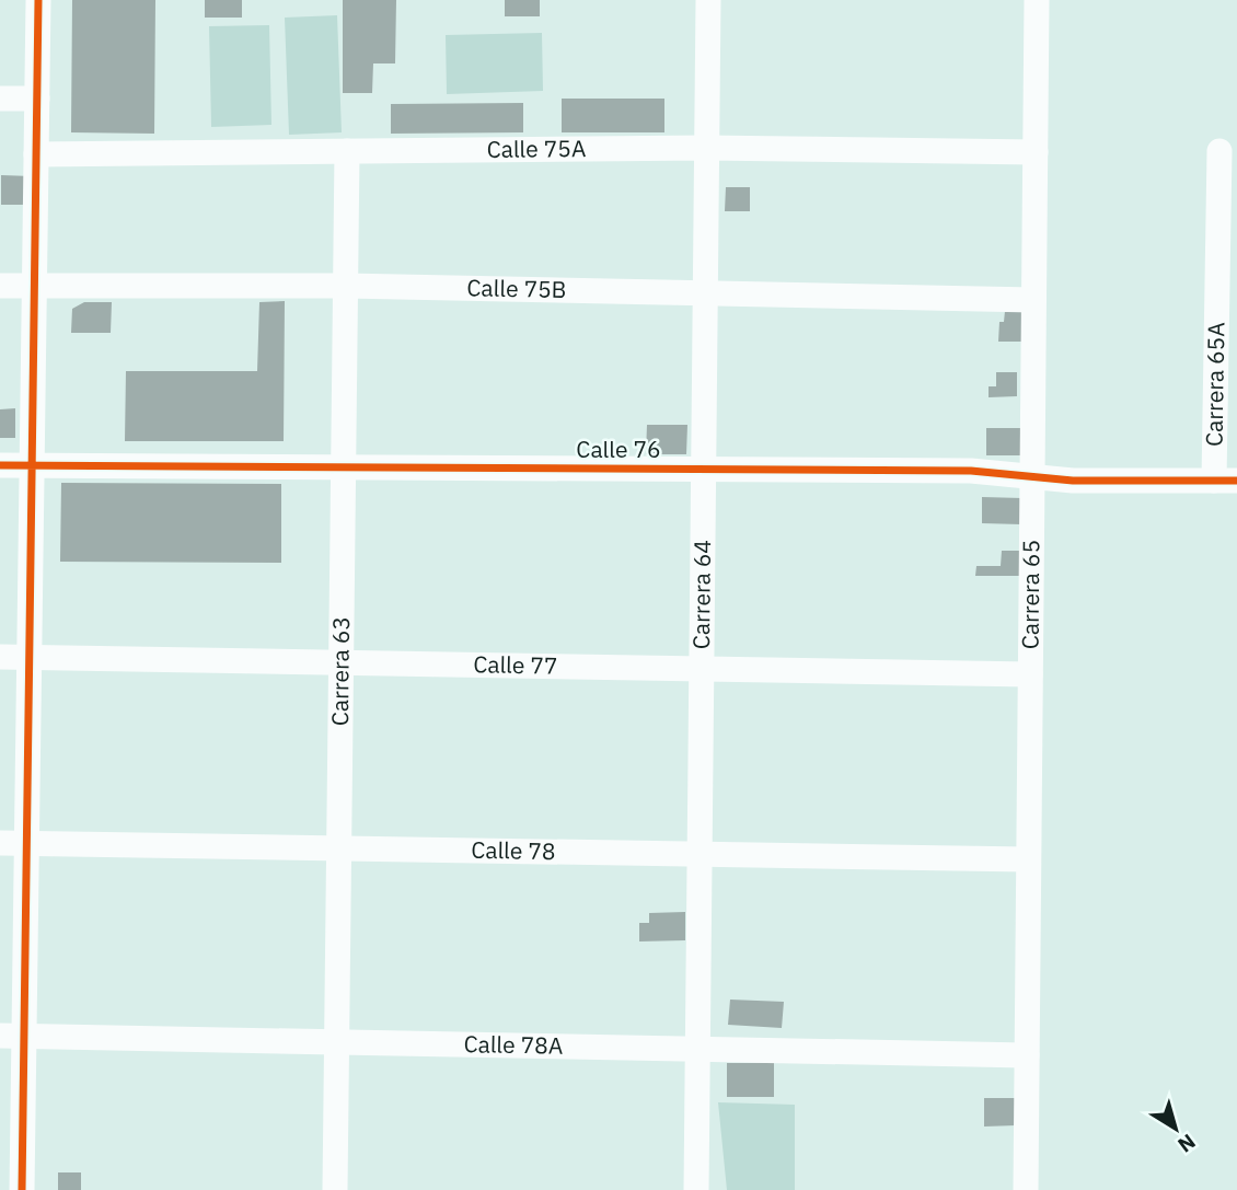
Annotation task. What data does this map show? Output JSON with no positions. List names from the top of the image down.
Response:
{
  "streets": {
    "street": [
      "Calle 75A",
      "Calle 75B",
      "Carrera 65A",
      "Calle 76",
      "Carrera 64",
      "Carrera 65",
      "Calle 77",
      "Carrera 63",
      "Calle 78",
      "Calle 78A"
    ]
  },
  "crossings": [
    ["Calle 75A", "Carrera 64"],
    ["Calle 75A", "Carrera 65"],
    ["Calle 75A", "Carrera 63"],
    ["Calle 75B", "Carrera 64"],
    ["Calle 75B", "Carrera 65"],
    ["Calle 75B", "Carrera 63"],
    ["Carrera 65A", "Calle 76"],
    ["Calle 76", "Carrera 64"],
    ["Calle 76", "Carrera 65"],
    ["Calle 76", "Carrera 63"],
    ["Carrera 64", "Calle 77"],
    ["Carrera 64", "Calle 78"],
    ["Carrera 64", "Calle 78A"],
    ["Carrera 65", "Calle 77"],
    ["Carrera 65", "Calle 78"],
    ["Carrera 65", "Calle 78A"],
    ["Calle 77", "Carrera 63"],
    ["Carrera 63", "Calle 78"],
    ["Carrera 63", "Calle 78A"]
  ],
  "north": "bottom right"
}
